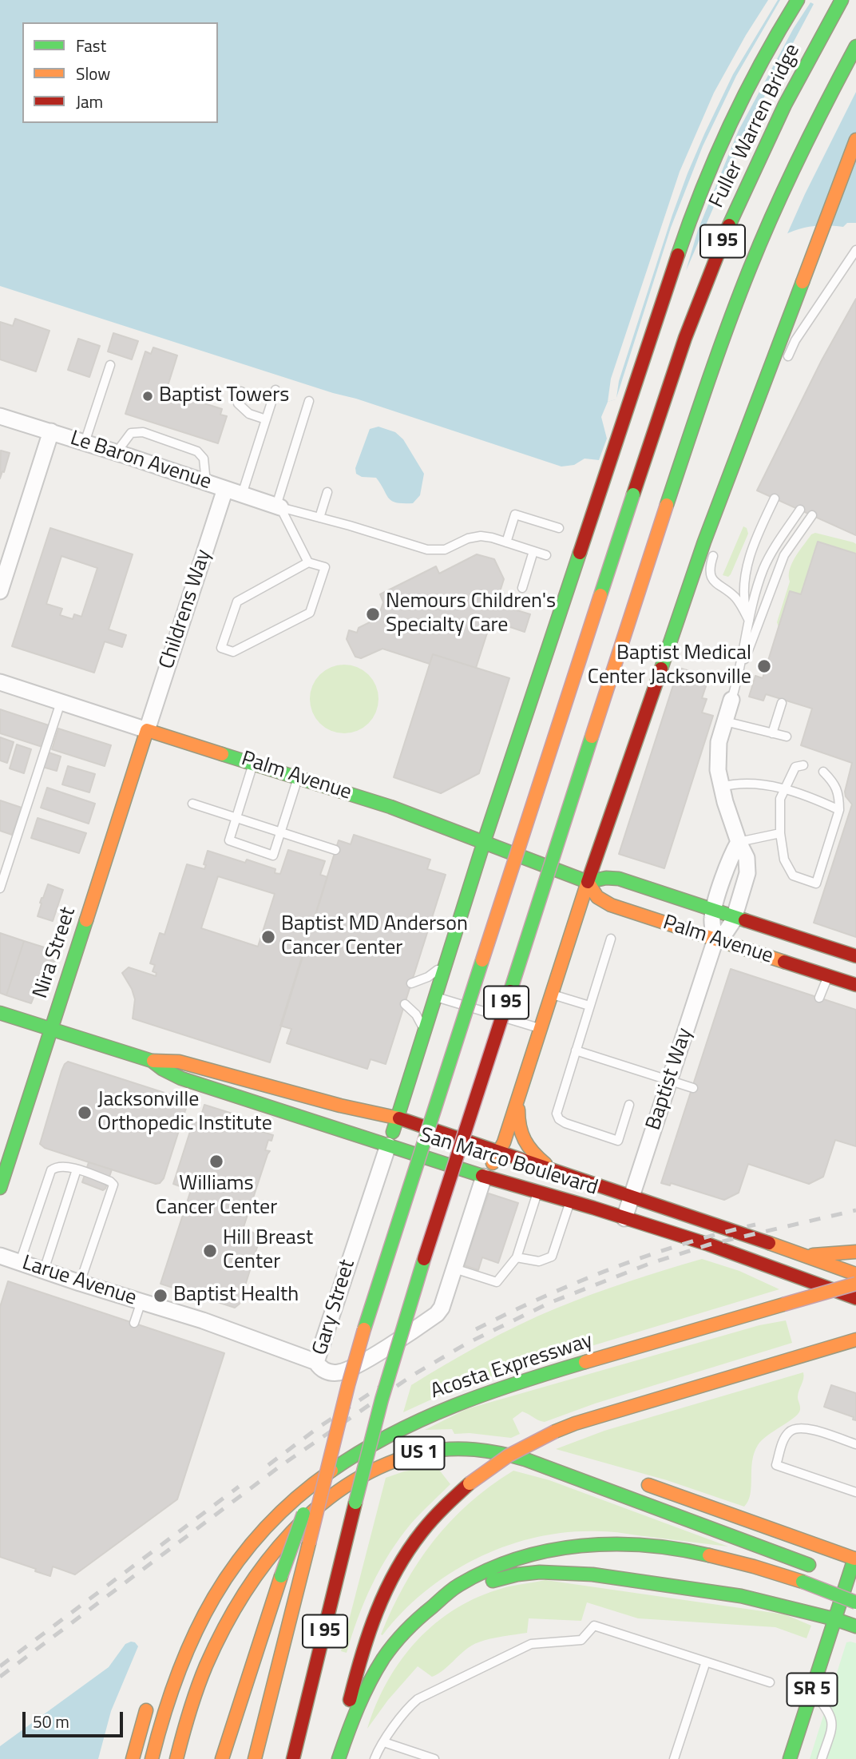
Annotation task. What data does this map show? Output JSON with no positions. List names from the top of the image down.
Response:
{
  "streets": {
    "main road": [
      "Fuller Warren Bridge",
      "I 95",
      "Palm Avenue",
      "Nira Street",
      "San Marco Boulevard",
      "Gary Street",
      "Acosta Expressway",
      "US 1",
      "SR 5"
    ],
    "street": [
      "Le Baron Avenue",
      "Childrens Way",
      "Baptist Way",
      "Larue Avenue"
    ]
  },
  "crossings": [
    ["Fuller Warren Bridge", "I 95"],
    ["Le Baron Avenue", "Childrens Way"],
    ["Childrens Way", "Palm Avenue"],
    ["Childrens Way", "Nira Street"],
    ["Palm Avenue", "Nira Street"],
    ["Palm Avenue", "Baptist Way"],
    ["Palm Avenue", "Gary Street"],
    ["Nira Street", "San Marco Boulevard"],
    ["Baptist Way", "San Marco Boulevard"],
    ["San Marco Boulevard", "Gary Street"],
    ["Larue Avenue", "Gary Street"]
  ],
  "places": [
    "Baptist Towers",
    "Nemours Children's Specialty Care",
    "Baptist Medical Center Jacksonville",
    "Baptist MD Anderson Cancer Center",
    "Jacksonville Orthopedic Institute",
    "Williams Cancer Center",
    "Hill Breast Center",
    "Baptist Health"
  ],
  "legend": ["Fast", "Slow", "Jam"],
  "scale_bar": "50 m"
}
